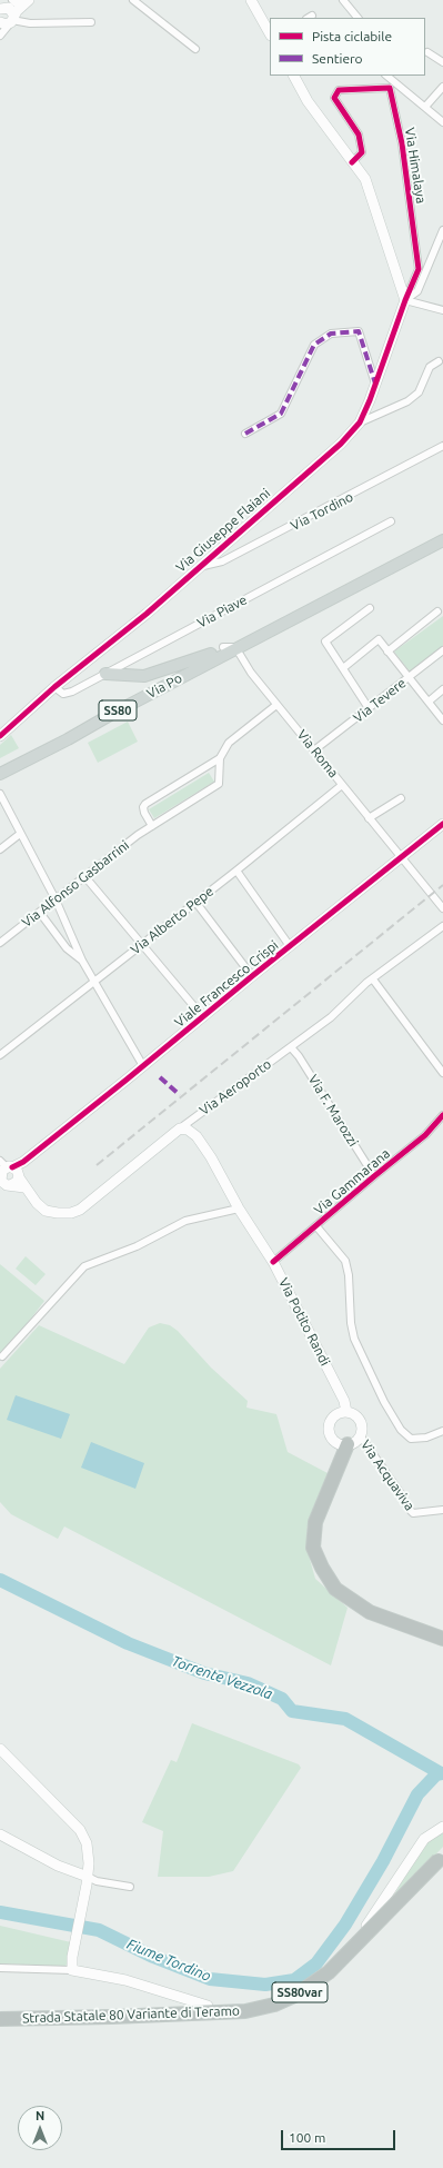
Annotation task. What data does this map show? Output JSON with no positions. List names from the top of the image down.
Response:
{
  "streets": {
    "highway": ["SS80var", "Strada Statale 80 Variante di Teramo"],
    "main road": ["Via Po", "SS80"],
    "street": [
      "Via Himalaya",
      "Via Tordino",
      "Via Giuseppe Flaiani",
      "Via Piave",
      "Via Tevere",
      "Via Roma",
      "Via Alfonso Gasbarrini",
      "Via Alberto Pepe",
      "Viale Francesco Crispi",
      "Via Aeroporto",
      "Via F. Marozzi",
      "Via Gammarana",
      "Via Potito Randi",
      "Via Acquaviva"
    ]
  },
  "crossings": [
    ["Via Himalaya", "Via Giuseppe Flaiani"],
    ["Via Tordino", "Via Giuseppe Flaiani"],
    ["Via Giuseppe Flaiani", "Via Piave"],
    ["Via Po", "Via Roma"],
    ["Via Tevere", "Via Roma"],
    ["Via Roma", "Via Alberto Pepe"],
    ["Via Roma", "Viale Francesco Crispi"],
    ["Viale Francesco Crispi", "Via Aeroporto"],
    ["Via Aeroporto", "Via F. Marozzi"],
    ["Via Aeroporto", "Via Potito Randi"],
    ["Via F. Marozzi", "Via Gammarana"],
    ["Via Gammarana", "Via Potito Randi"],
    ["Via Potito Randi", "Via Acquaviva"]
  ],
  "water": ["Torrente Vezzola", "Fiume Tordino"],
  "legend": ["Pista ciclabile", "Sentiero"],
  "scale_bar": "100 m",
  "north": "top"
}
